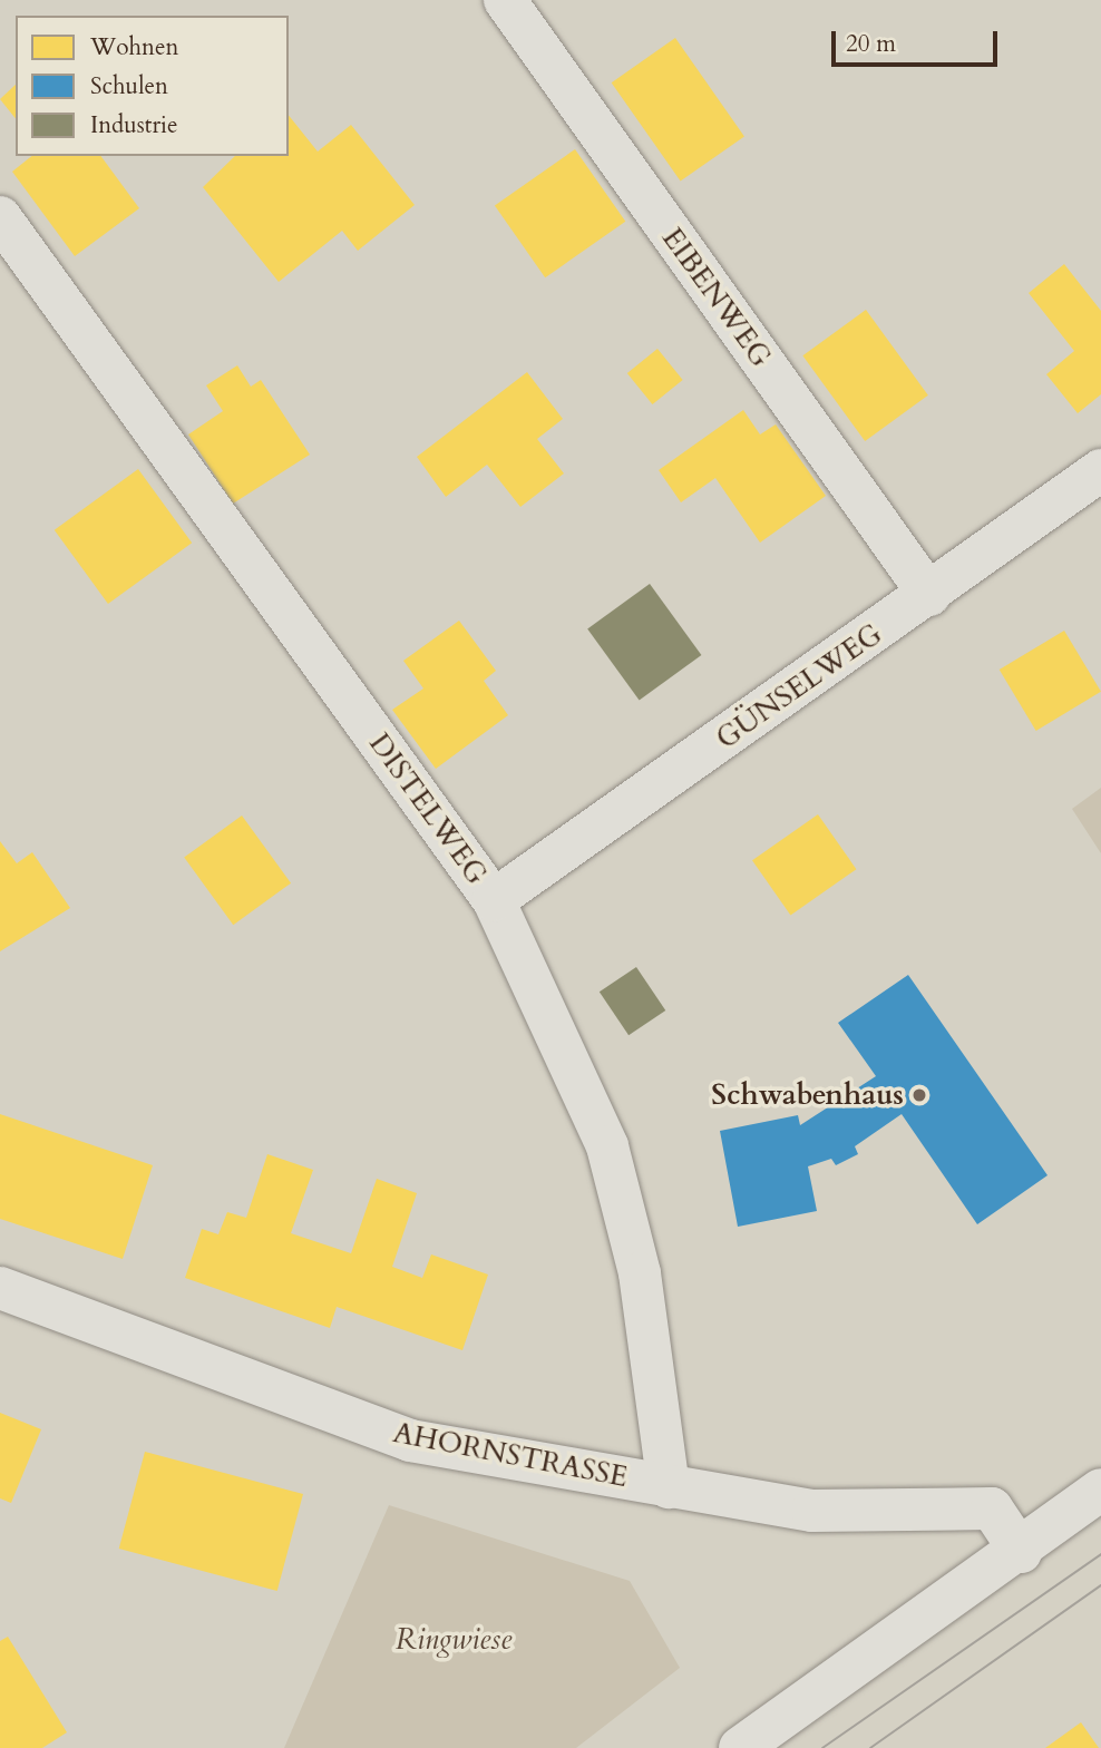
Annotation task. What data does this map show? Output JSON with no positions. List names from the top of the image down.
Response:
{
  "streets": {
    "street": [
      "EIBENWEG",
      "GÜNSELWEG",
      "DISTELWEG",
      "AHORNSTRASSE"
    ]
  },
  "crossings": [
    ["EIBENWEG", "GÜNSELWEG"],
    ["GÜNSELWEG", "DISTELWEG"],
    ["DISTELWEG", "AHORNSTRASSE"]
  ],
  "parks": ["Ringwiese"],
  "places": ["Schwabenhaus"],
  "legend": ["Wohnen", "Schulen", "Industrie"],
  "scale_bar": "20 m"
}
